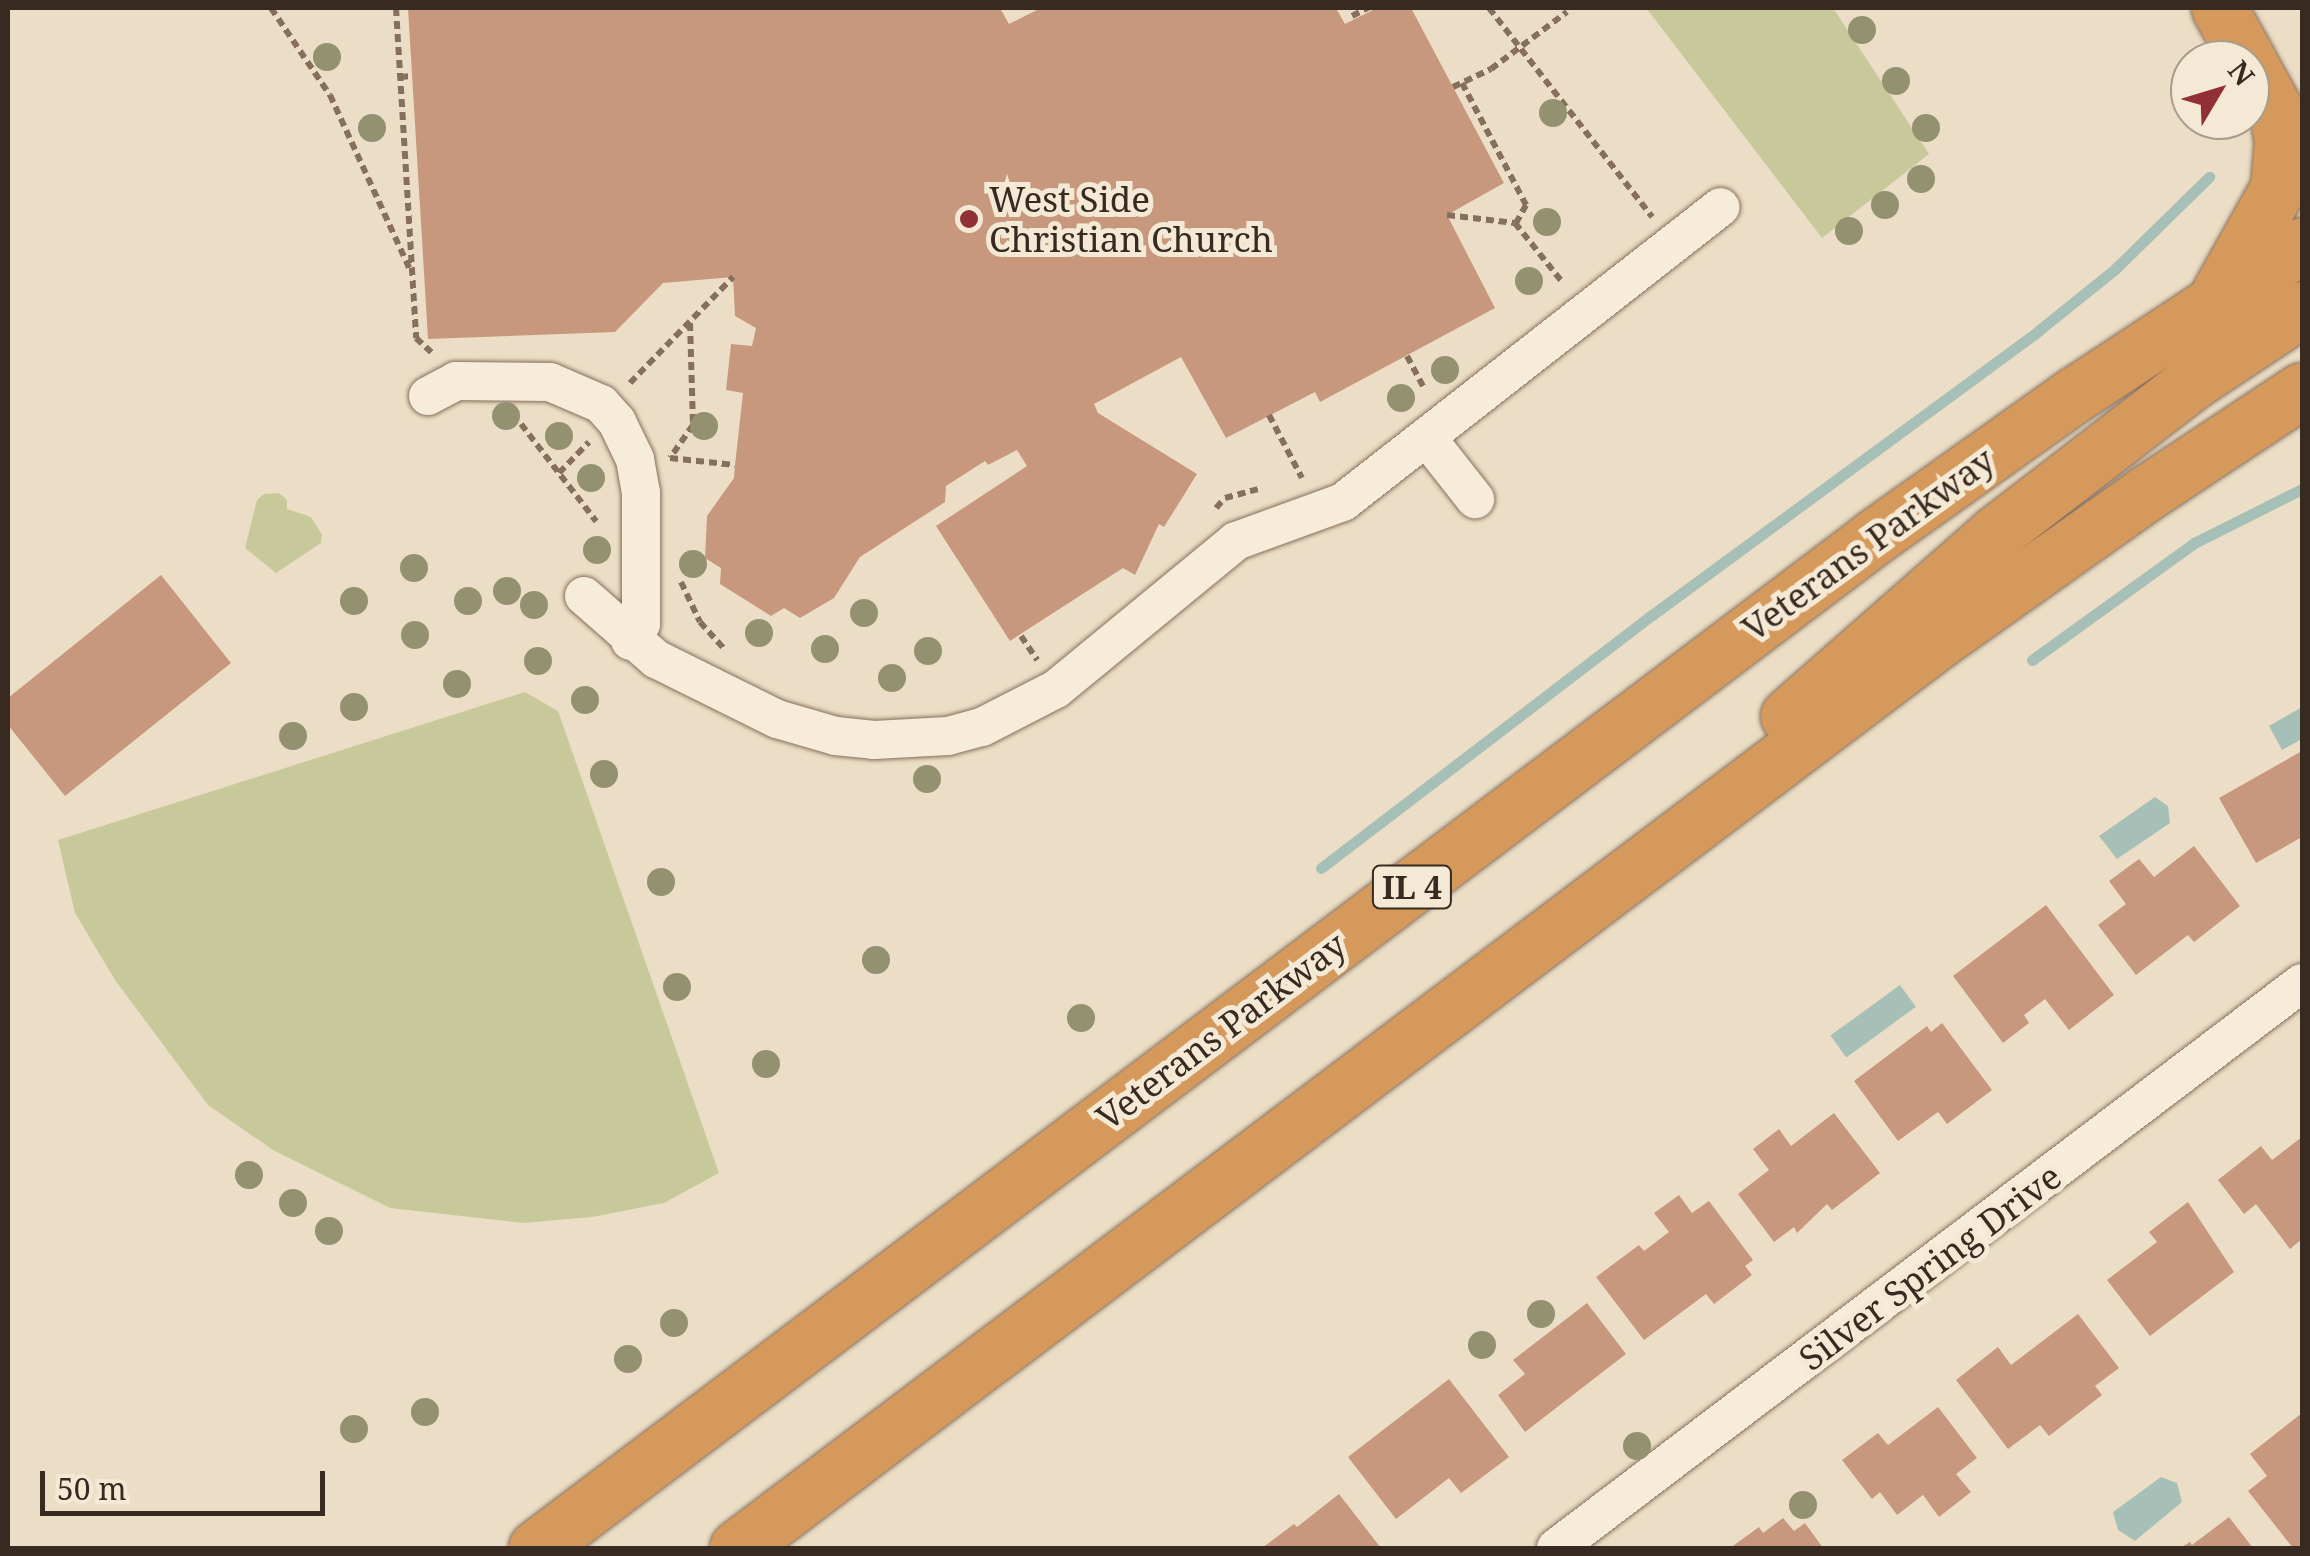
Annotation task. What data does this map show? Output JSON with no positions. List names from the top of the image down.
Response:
{
  "streets": {
    "highway": ["Veterans Parkway", "IL 4"],
    "street": ["Silver Spring Drive"]
  },
  "places": ["West Side Christian Church"],
  "scale_bar": "50 m",
  "north": "top right"
}
